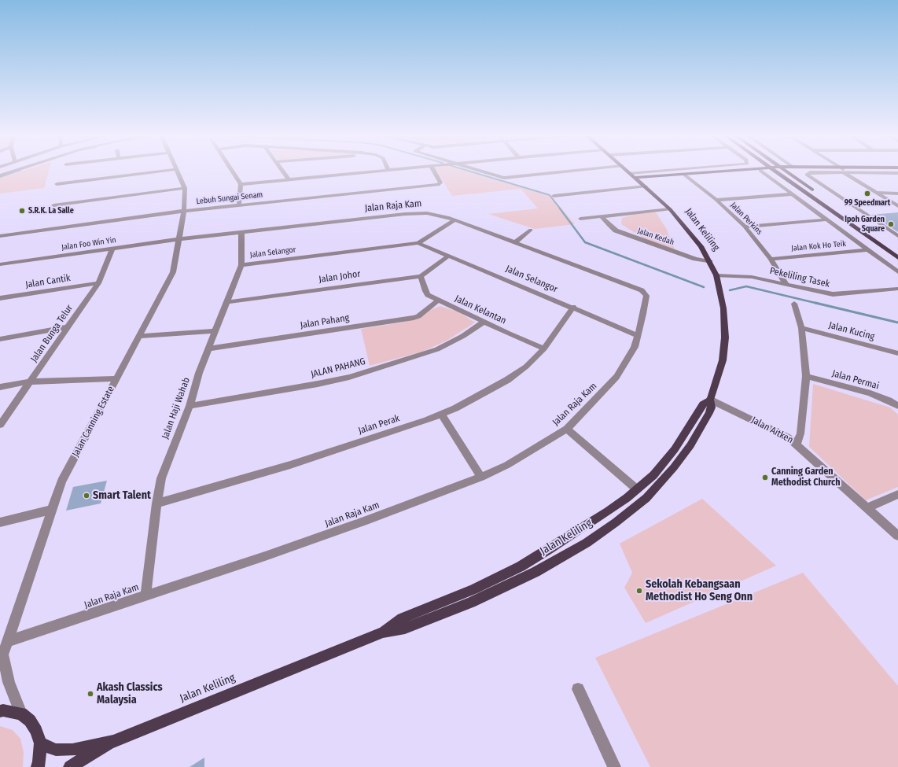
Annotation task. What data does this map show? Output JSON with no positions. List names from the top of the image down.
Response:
{
  "streets": {
    "main road": ["Jalan Keliling"],
    "street": [
      "Lebuh Sungai Senam",
      "Jalan Raja Kam",
      "Jalan Perkins",
      "Jalan Kedah",
      "Jalan Foo Win Yin",
      "Jalan Kok Ho Teik",
      "Jalan Selangor",
      "Jalan Johor",
      "Pekeliling Tasek",
      "Jalan Cantik",
      "Jalan Kelantan",
      "Jalan Pahang",
      "Jalan Kucing",
      "Jalan Bunga Telur",
      "JALAN PAHANG",
      "Jalan Permai",
      "Jalan Haji Wahab",
      "Jalan Canning Estate",
      "Jalan Perak",
      "Jalan Aitken"
    ]
  },
  "crossings": [
    ["Lebuh Sungai Senam", "Jalan Canning Estate"],
    ["Jalan Raja Kam", "Jalan Foo Win Yin"],
    ["Jalan Raja Kam", "Jalan Selangor"],
    ["Jalan Raja Kam", "Jalan Haji Wahab"],
    ["Jalan Raja Kam", "Jalan Canning Estate"],
    ["Jalan Perkins", "Jalan Kok Ho Teik"],
    ["Jalan Perkins", "Pekeliling Tasek"],
    ["Jalan Keliling", "Jalan Kedah"],
    ["Jalan Keliling", "Pekeliling Tasek"],
    ["Jalan Keliling", "Jalan Aitken"],
    ["Jalan Foo Win Yin", "Jalan Bunga Telur"],
    ["Jalan Foo Win Yin", "Jalan Canning Estate"],
    ["Jalan Selangor", "Jalan Johor"],
    ["Jalan Selangor", "Jalan Haji Wahab"],
    ["Jalan Selangor", "Jalan Perak"],
    ["Jalan Johor", "Jalan Kelantan"],
    ["Jalan Johor", "Jalan Haji Wahab"],
    ["Jalan Cantik", "Jalan Bunga Telur"],
    ["Jalan Kelantan", "Jalan Pahang"],
    ["Jalan Kelantan", "JALAN PAHANG"],
    ["Jalan Kelantan", "Jalan Perak"],
    ["Jalan Pahang", "Jalan Haji Wahab"],
    ["JALAN PAHANG", "Jalan Haji Wahab"],
    ["Jalan Haji Wahab", "Jalan Perak"]
  ],
  "places": [
    "99 Speedmart",
    "S.R.K. La Salle",
    "Ipoh Garden Square",
    "Canning Garden Methodist Church",
    "Smart Talent",
    "Sekolah Kebangsaan Methodist Ho Seng Onn",
    "Akash Classics Malaysia"
  ]
}
